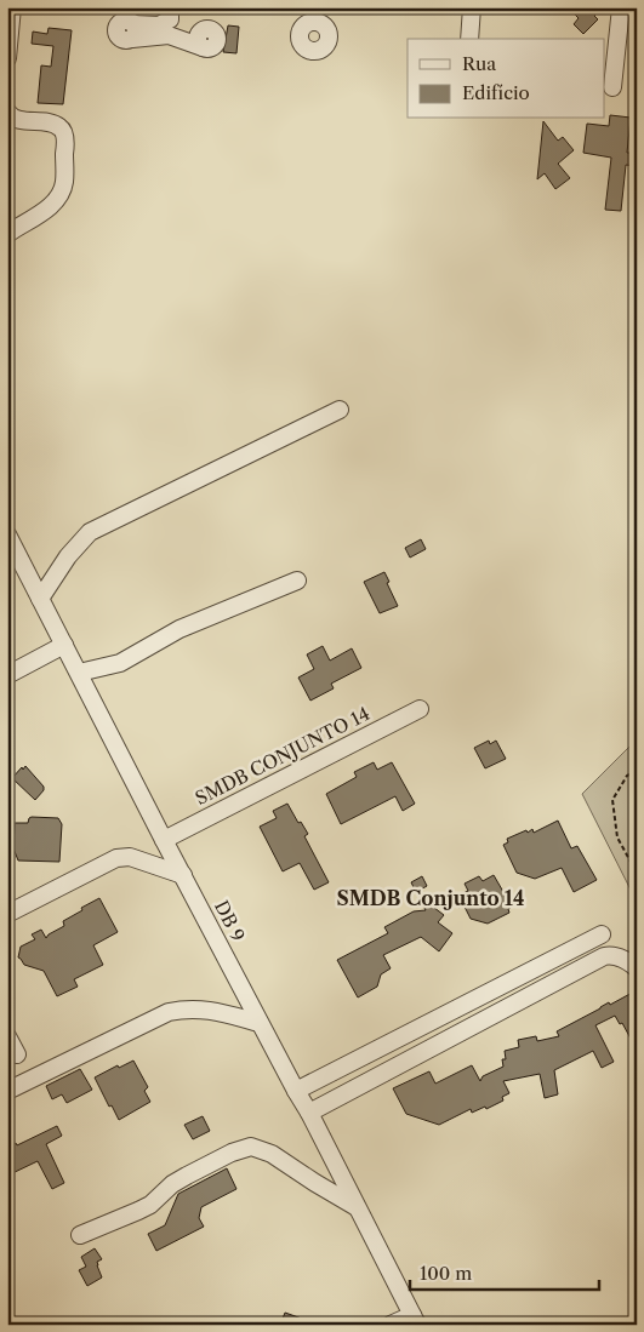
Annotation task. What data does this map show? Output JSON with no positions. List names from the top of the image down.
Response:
{
  "streets": {
    "street": ["SMDB CONJUNTO 14", "DB 9"]
  },
  "crossings": [
    ["SMDB CONJUNTO 14", "DB 9"]
  ],
  "districts": ["SMDB Conjunto 14"],
  "legend": ["Rua", "Edifício"],
  "scale_bar": "100 m"
}
